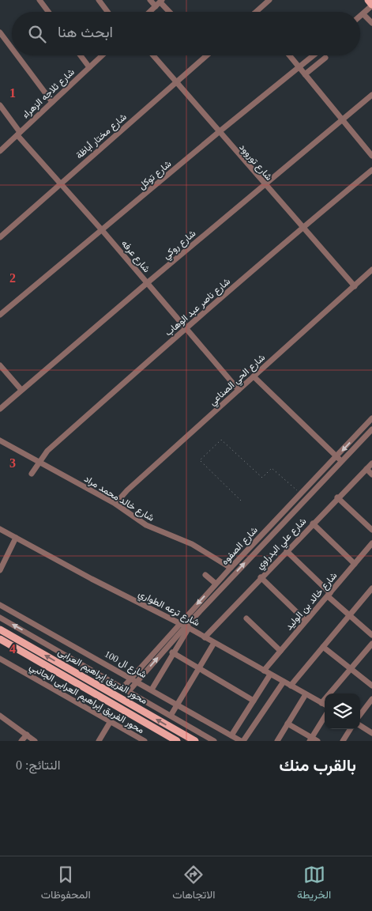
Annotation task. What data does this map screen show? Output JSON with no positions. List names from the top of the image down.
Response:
{
  "streets": {
    "main road": ["محور الفريق إبراهيم العرابى"],
    "street": [
      "شارع ثلاجه الزهراء",
      "شارع مختار أباظة",
      "شارع توروود",
      "شارع توكل",
      "شارع روكي",
      "شارع عرفه",
      "شارع ناصر عبد الوهاب",
      "شارع الحي الصناعي",
      "شارع خالد محمد مراد",
      "شارع علي البدراوي",
      "شارع الصفوه",
      "شارع خالد بن الوليد",
      "شارع ترعه الطواري",
      "شارع ال 100",
      "محور الفريق إبراهيم العرابى الجانبي"
    ]
  },
  "crossings": [
    ["شارع ثلاجه الزهراء", "شارع عرفه"],
    ["شارع مختار أباظة", "شارع توروود"],
    ["شارع مختار أباظة", "شارع عرفه"],
    ["شارع توروود", "شارع توكل"],
    ["شارع توروود", "شارع روكي"],
    ["شارع توروود", "شارع ناصر عبد الوهاب"],
    ["شارع توروود", "شارع الحي الصناعي"],
    ["شارع توكل", "شارع عرفه"],
    ["شارع روكي", "شارع عرفه"],
    ["شارع عرفه", "شارع ناصر عبد الوهاب"],
    ["شارع عرفه", "شارع الحي الصناعي"],
    ["شارع ناصر عبد الوهاب", "شارع خالد محمد مراد"],
    ["شارع الحي الصناعي", "شارع خالد محمد مراد"],
    ["شارع خالد محمد مراد", "شارع الصفوه"],
    ["شارع علي البدراوي", "شارع ترعه الطواري"],
    ["شارع الصفوه", "شارع ترعه الطواري"],
    ["شارع الصفوه", "شارع ال 100"],
    ["شارع خالد بن الوليد", "شارع ترعه الطواري"]
  ],
  "page": {
    "search": "ابحث هنا",
    "heading": ["بالقرب منك", "النتائج: 0"],
    "nav": ["الخريطة", "الاتجاهات", "المحفوظات"]
  },
  "grid": {
    "rows": [
      "1",
      "2",
      "3",
      "4"
    ]
  }
}
